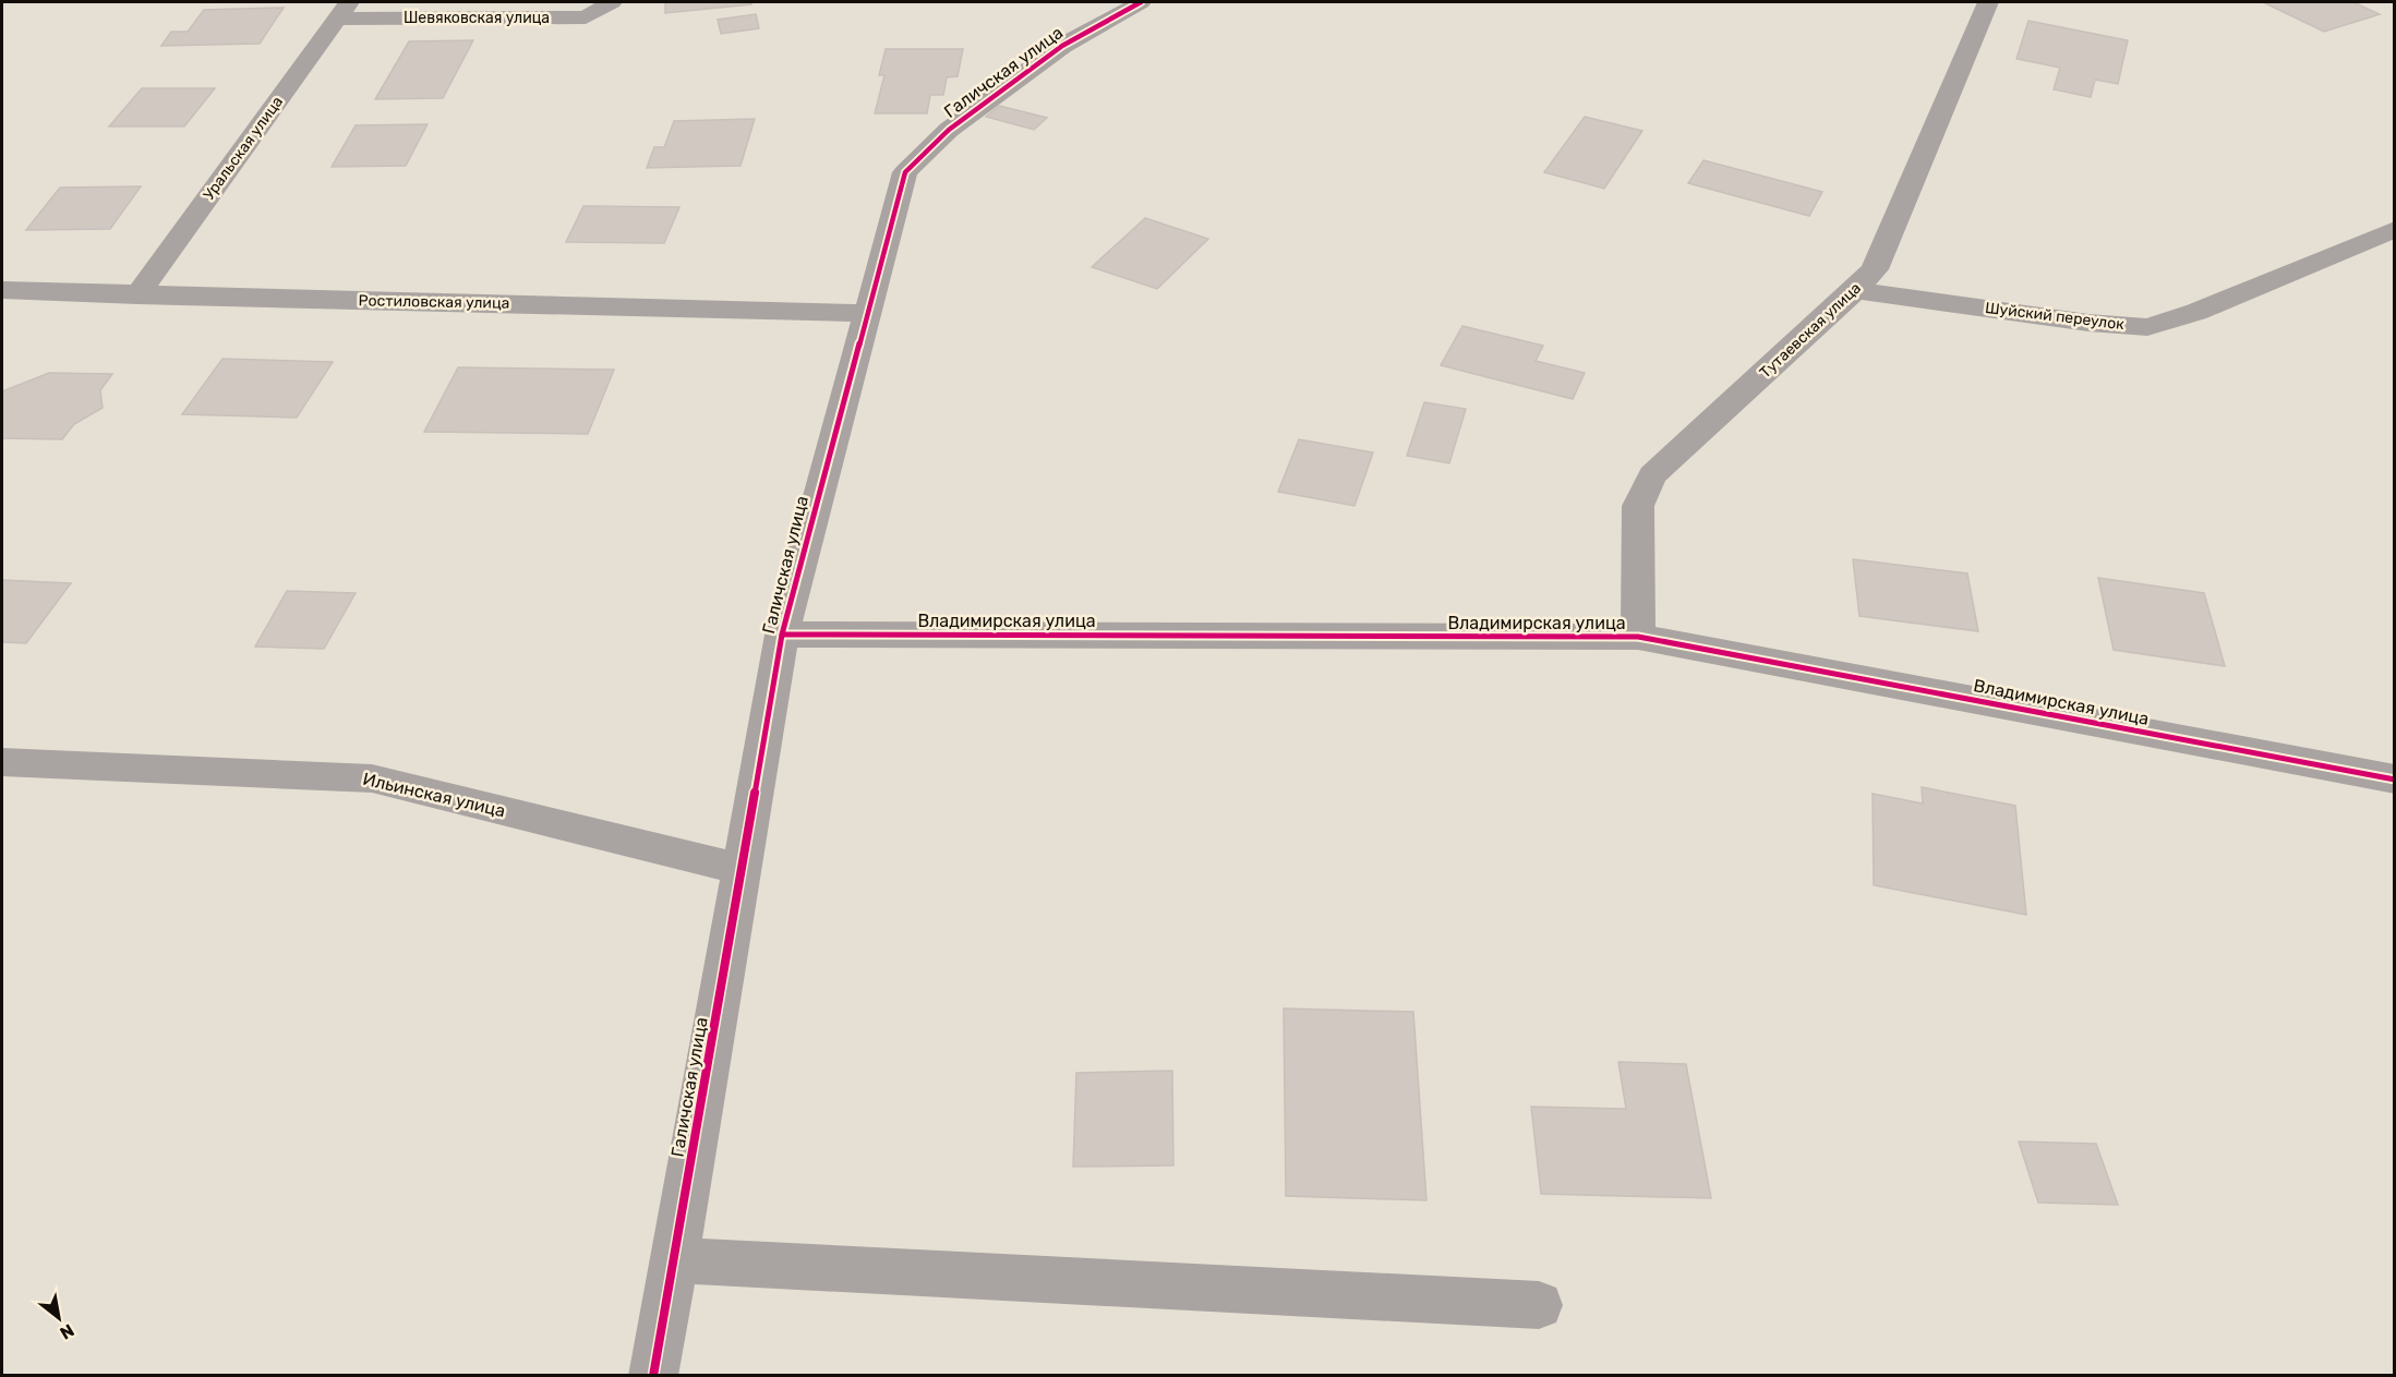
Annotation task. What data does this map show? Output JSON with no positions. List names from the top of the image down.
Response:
{
  "streets": {
    "street": [
      "Шевяковская улица",
      "Галичская улица",
      "Уральская улица",
      "Ростиловская улица",
      "Шуйский переулок",
      "Тутаевская улица",
      "Владимирская улица",
      "Ильинская улица"
    ]
  },
  "crossings": [
    ["Шевяковская улица", "Уральская улица"],
    ["Галичская улица", "Ростиловская улица"],
    ["Галичская улица", "Владимирская улица"],
    ["Галичская улица", "Ильинская улица"],
    ["Уральская улица", "Ростиловская улица"],
    ["Шуйский переулок", "Тутаевская улица"],
    ["Тутаевская улица", "Владимирская улица"]
  ],
  "north": "bottom right"
}
